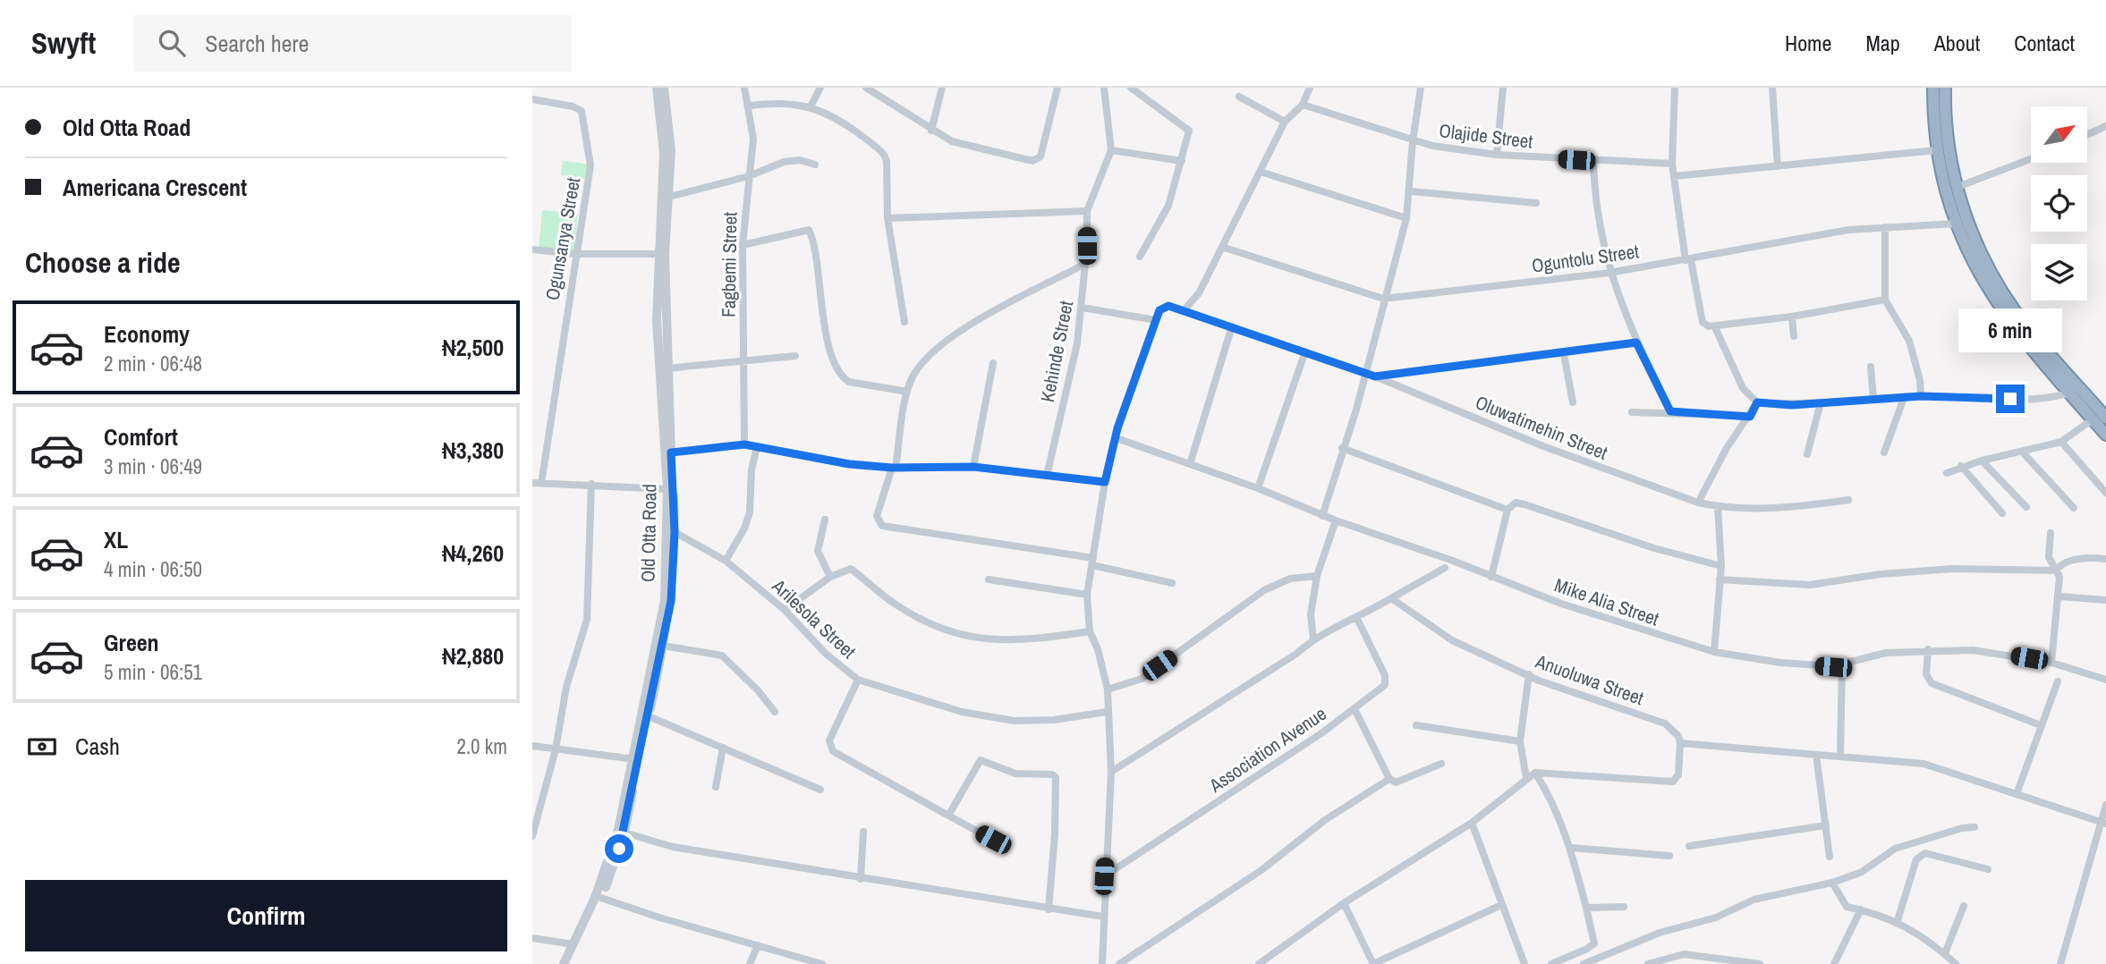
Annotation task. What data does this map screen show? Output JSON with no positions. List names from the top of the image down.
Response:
{
  "streets": {
    "street": [
      "Olajide Street",
      "Ogunsanya Street",
      "Oguntolu Street",
      "Fagbemi Street",
      "Kehinde Street",
      "Oluwatimehin Street",
      "Old Otta Road",
      "Mike Alia Street",
      "Arilesola Street",
      "Anuoluwa Street",
      "Association Avenue"
    ]
  },
  "crossings": [
    ["Old Otta Road", "Arilesola Street"]
  ],
  "north": "top right",
  "page": {
    "header": "Swyft",
    "search": "Search here",
    "nav": [
      "Home",
      "Map",
      "About",
      "Contact"
    ],
    "banner": ["Old Otta Road", "Americana Crescent"],
    "heading": "Choose a ride",
    "list": [
      {
        "name": "Economy",
        "note": "2 min · 06:48",
        "value": "₦2,500"
      },
      {
        "name": "Comfort",
        "note": "3 min · 06:49",
        "value": "₦3,380"
      },
      {
        "name": "XL",
        "note": "4 min · 06:50",
        "value": "₦4,260"
      },
      {
        "name": "Green",
        "note": "5 min · 06:51",
        "value": "₦2,880"
      }
    ],
    "bubble": "6 min",
    "pay": ["Cash", "2.0 km"],
    "buttons": "Confirm"
  }
}
